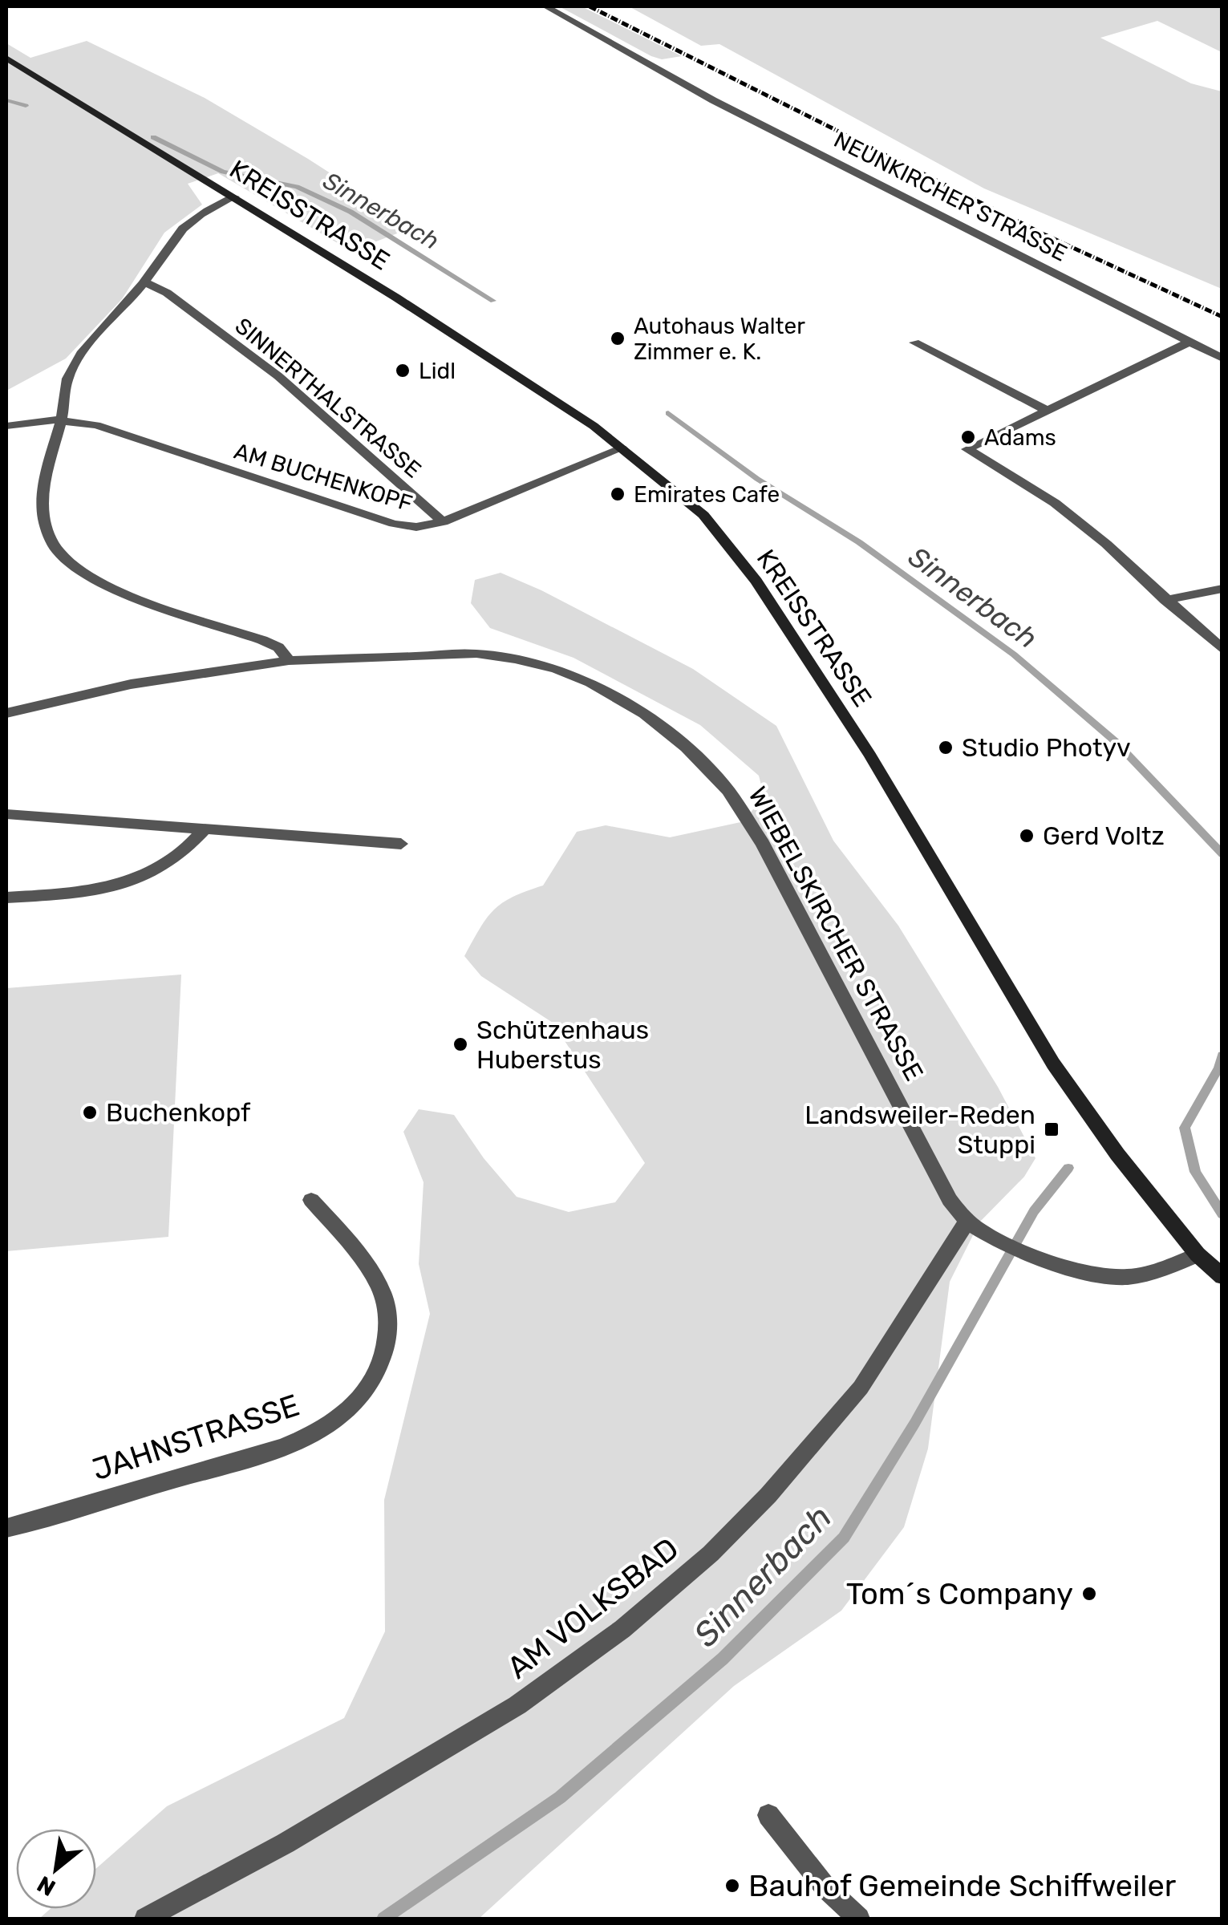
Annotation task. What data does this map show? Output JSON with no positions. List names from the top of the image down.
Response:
{
  "streets": {
    "main road": ["KREISSTRASSE"],
    "street": [
      "NEUNKIRCHER STRASSE",
      "SINNERTHALSTRASSE",
      "AM BUCHENKOPF",
      "WIEBELSKIRCHER STRASSE",
      "JAHNSTRASSE",
      "AM VOLKSBAD"
    ]
  },
  "crossings": [
    ["KREISSTRASSE", "AM BUCHENKOPF"],
    ["KREISSTRASSE", "WIEBELSKIRCHER STRASSE"],
    ["SINNERTHALSTRASSE", "AM BUCHENKOPF"],
    ["WIEBELSKIRCHER STRASSE", "AM VOLKSBAD"]
  ],
  "water": ["Sinnerbach"],
  "places": {
    "other": [
      "Autohaus Walter Zimmer e. K.",
      "Lidl",
      "Adams",
      "Emirates Cafe",
      "Studio Photyv",
      "Gerd Voltz",
      "Schützenhaus Huberstus",
      "Buchenkopf",
      "Tom´s Company",
      "Bauhof Gemeinde Schiffweiler"
    ],
    "transit": ["Landsweiler-Reden Stuppi"]
  },
  "north": "bottom left"
}
